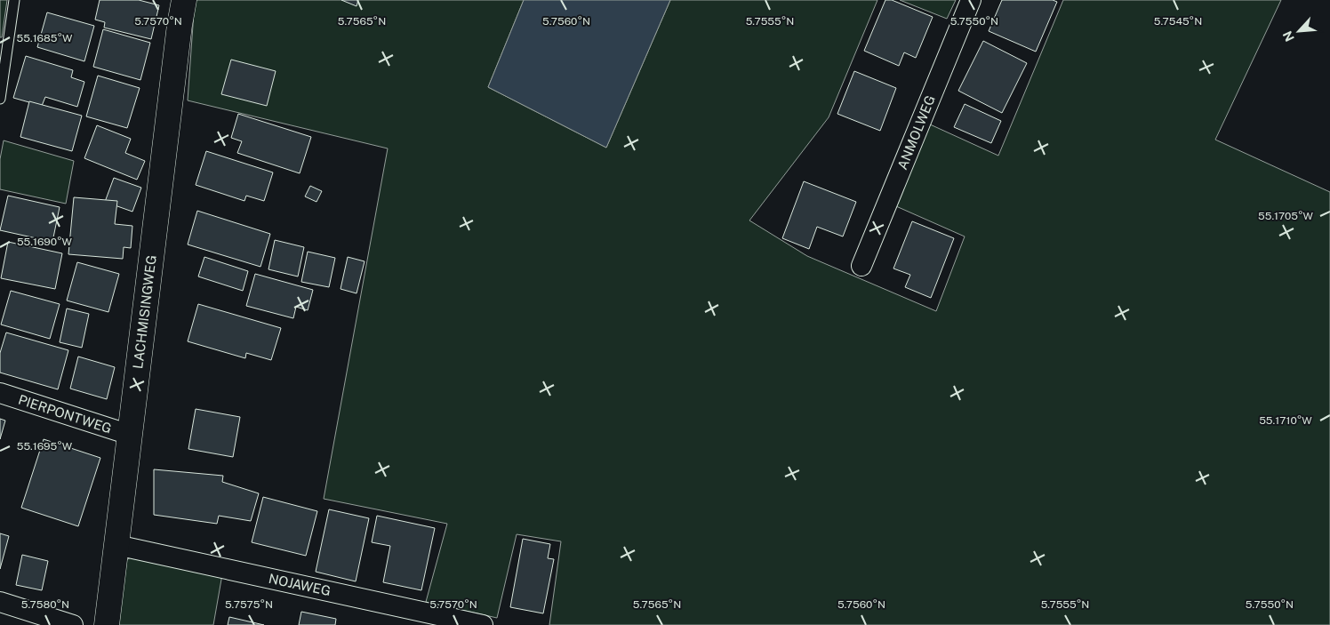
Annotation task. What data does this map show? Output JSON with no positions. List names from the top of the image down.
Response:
{
  "streets": {
    "street": [
      "ANMOLWEG",
      "LACHMISINGWEG",
      "PIERPONTWEG",
      "NOJAWEG"
    ]
  },
  "crossings": [
    ["LACHMISINGWEG", "PIERPONTWEG"],
    ["LACHMISINGWEG", "NOJAWEG"]
  ],
  "north": "bottom left",
  "coordinates": [
    "5.7545°N",
    "5.7570°N",
    "5.7565°N",
    "5.7560°N",
    "5.7555°N",
    "5.7550°N",
    "55.1685°W",
    "55.1705°W",
    "55.1690°W",
    "55.1710°W",
    "55.1695°W",
    "5.7580°N",
    "5.7575°N"
  ]
}
